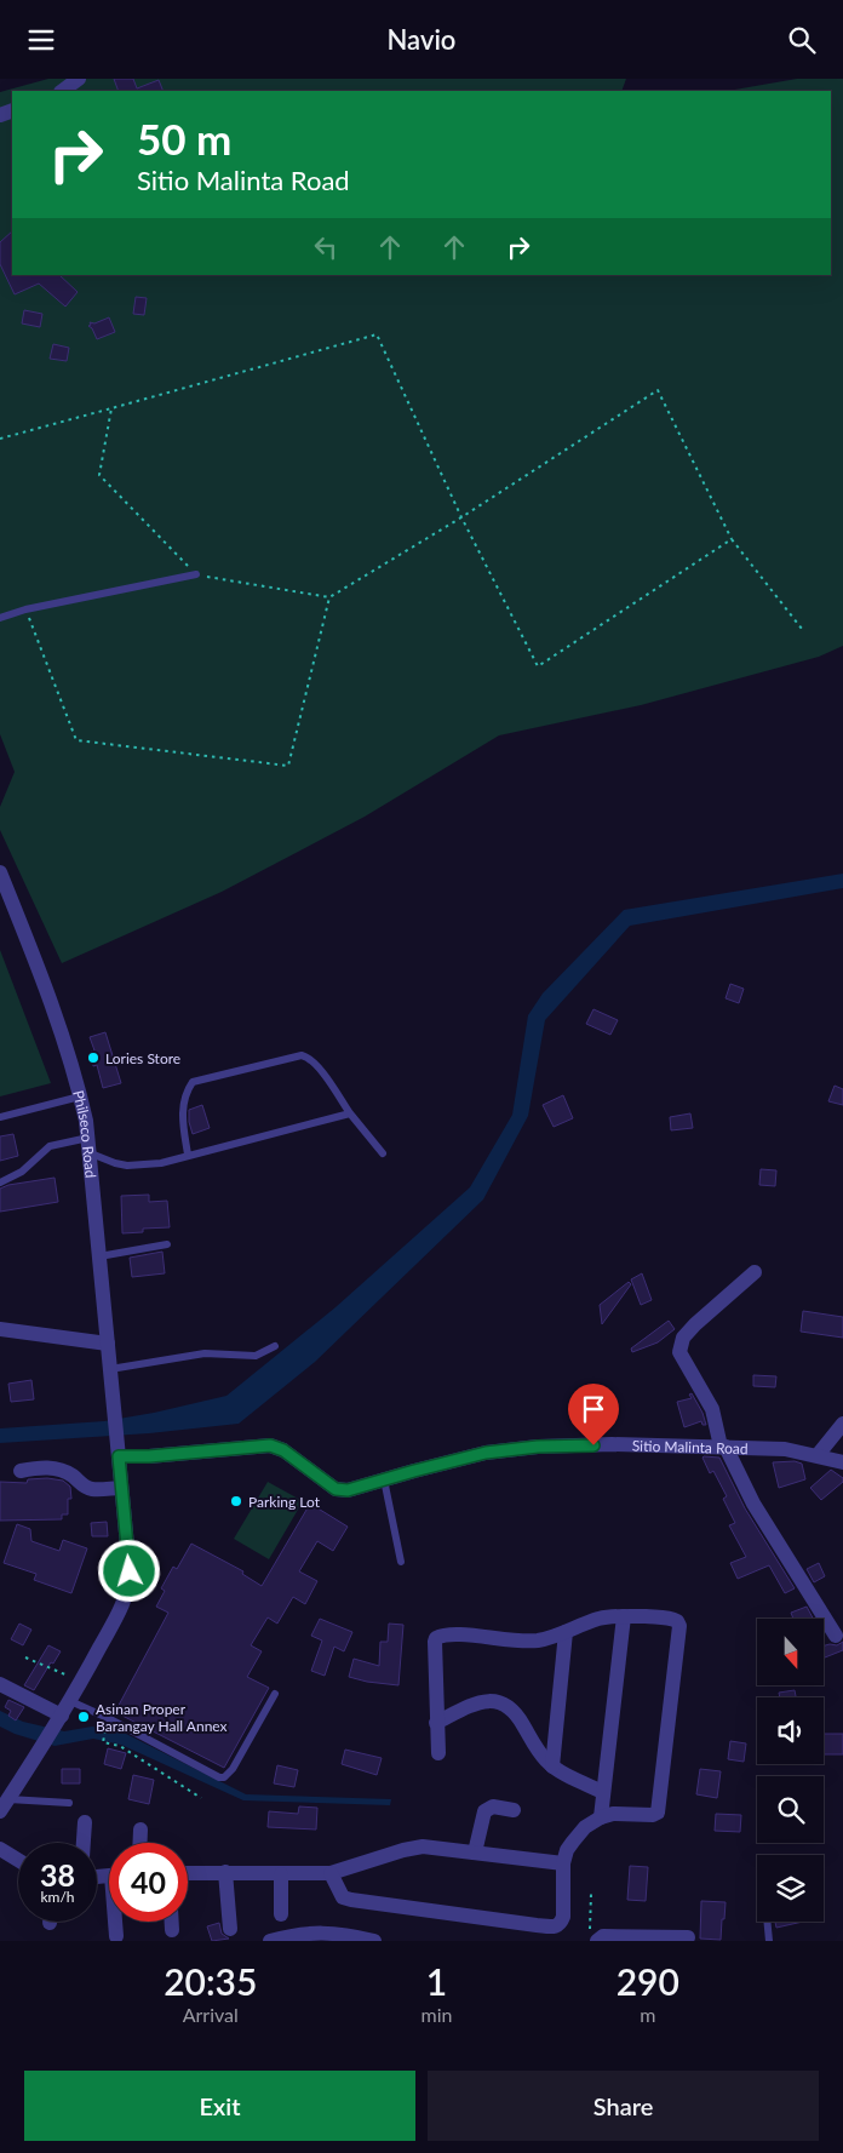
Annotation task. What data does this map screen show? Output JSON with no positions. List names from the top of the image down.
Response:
{
  "streets": {
    "street": ["Philseco Road", "Sitio Malinta Road"]
  },
  "crossings": [
    ["Philseco Road", "Sitio Malinta Road"]
  ],
  "places": ["Lories Store", "Parking Lot", "Asinan Proper Barangay Hall Annex"],
  "north": "bottom",
  "page": {
    "header": "Navio",
    "turn": ["50 m", "Sitio Malinta Road"],
    "speed": "38 km/h",
    "limit": "40",
    "eta": [
      "20:35",
      "Arrival",
      "1",
      "min",
      "290",
      "m"
    ],
    "buttons": ["Exit", "Share"]
  }
}
